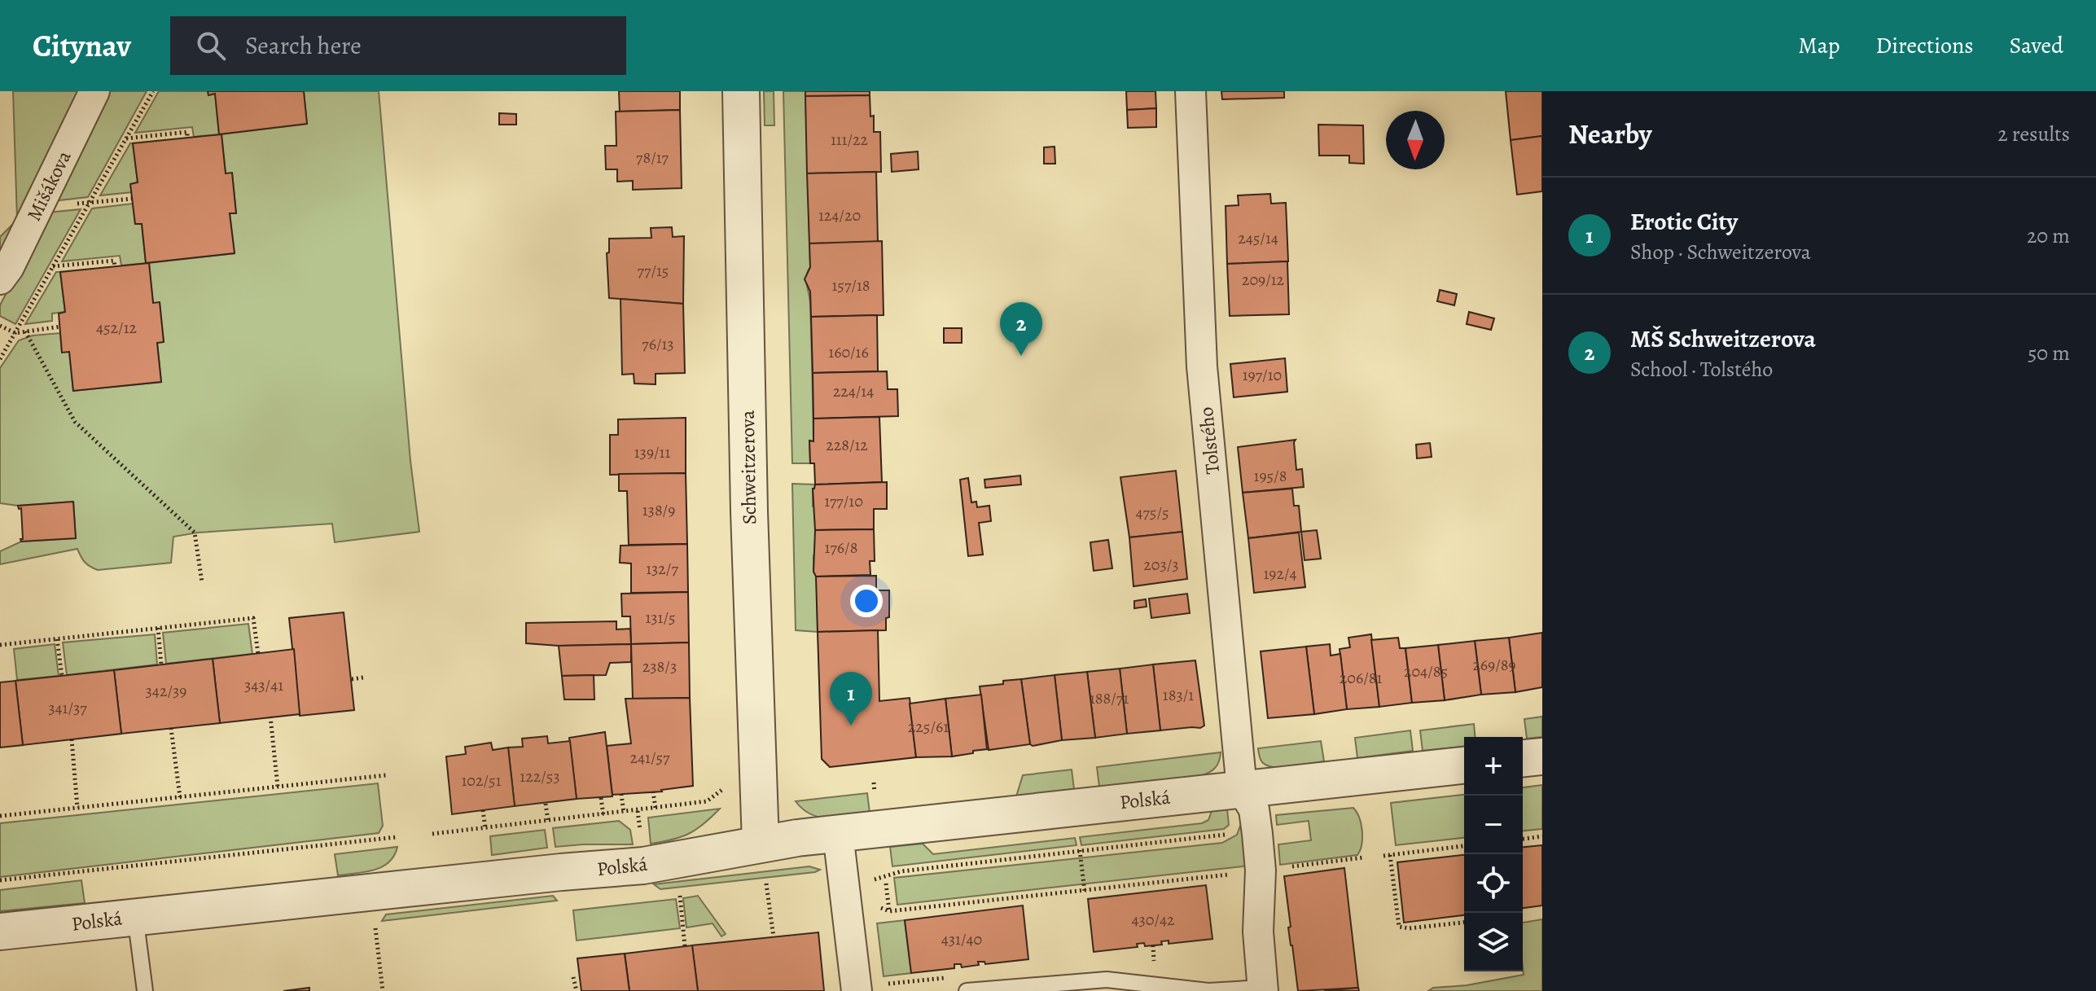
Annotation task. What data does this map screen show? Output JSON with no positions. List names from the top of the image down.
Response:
{
  "streets": {
    "street": [
      "Mišákova",
      "Tolstého",
      "Schweitzerova",
      "Polská"
    ]
  },
  "crossings": [
    ["Tolstého", "Polská"],
    ["Schweitzerova", "Polská"]
  ],
  "house_numbers": [
    "111/22",
    "78/17",
    "124/20",
    "245/14",
    "77/15",
    "209/12",
    "157/18",
    "452/12",
    "76/13",
    "160/16",
    "197/10",
    "224/14",
    "228/12",
    "139/11",
    "195/8",
    "177/10",
    "138/9",
    "475/5",
    "176/8",
    "203/3",
    "132/7",
    "192/4",
    "131/5",
    "269/89",
    "238/3",
    "204/85",
    "206/81",
    "343/41",
    "342/39",
    "183/1",
    "188/71",
    "341/37",
    "225/61",
    "241/57",
    "122/53",
    "102/51",
    "430/42",
    "431/40"
  ],
  "north": "bottom",
  "page": {
    "header": "Citynav",
    "search": "Search here",
    "nav": ["Map", "Directions", "Saved"],
    "heading": ["Nearby", "2 results"],
    "list": [
      {
        "mark": "1",
        "name": "Erotic City",
        "note": "Shop · Schweitzerova",
        "value": "20 m"
      },
      {
        "mark": "2",
        "name": "MŠ Schweitzerova",
        "note": "School · Tolstého",
        "value": "50 m"
      }
    ],
    "pins": ["2", "1"],
    "map_buttons": ["+", "−"]
  }
}
